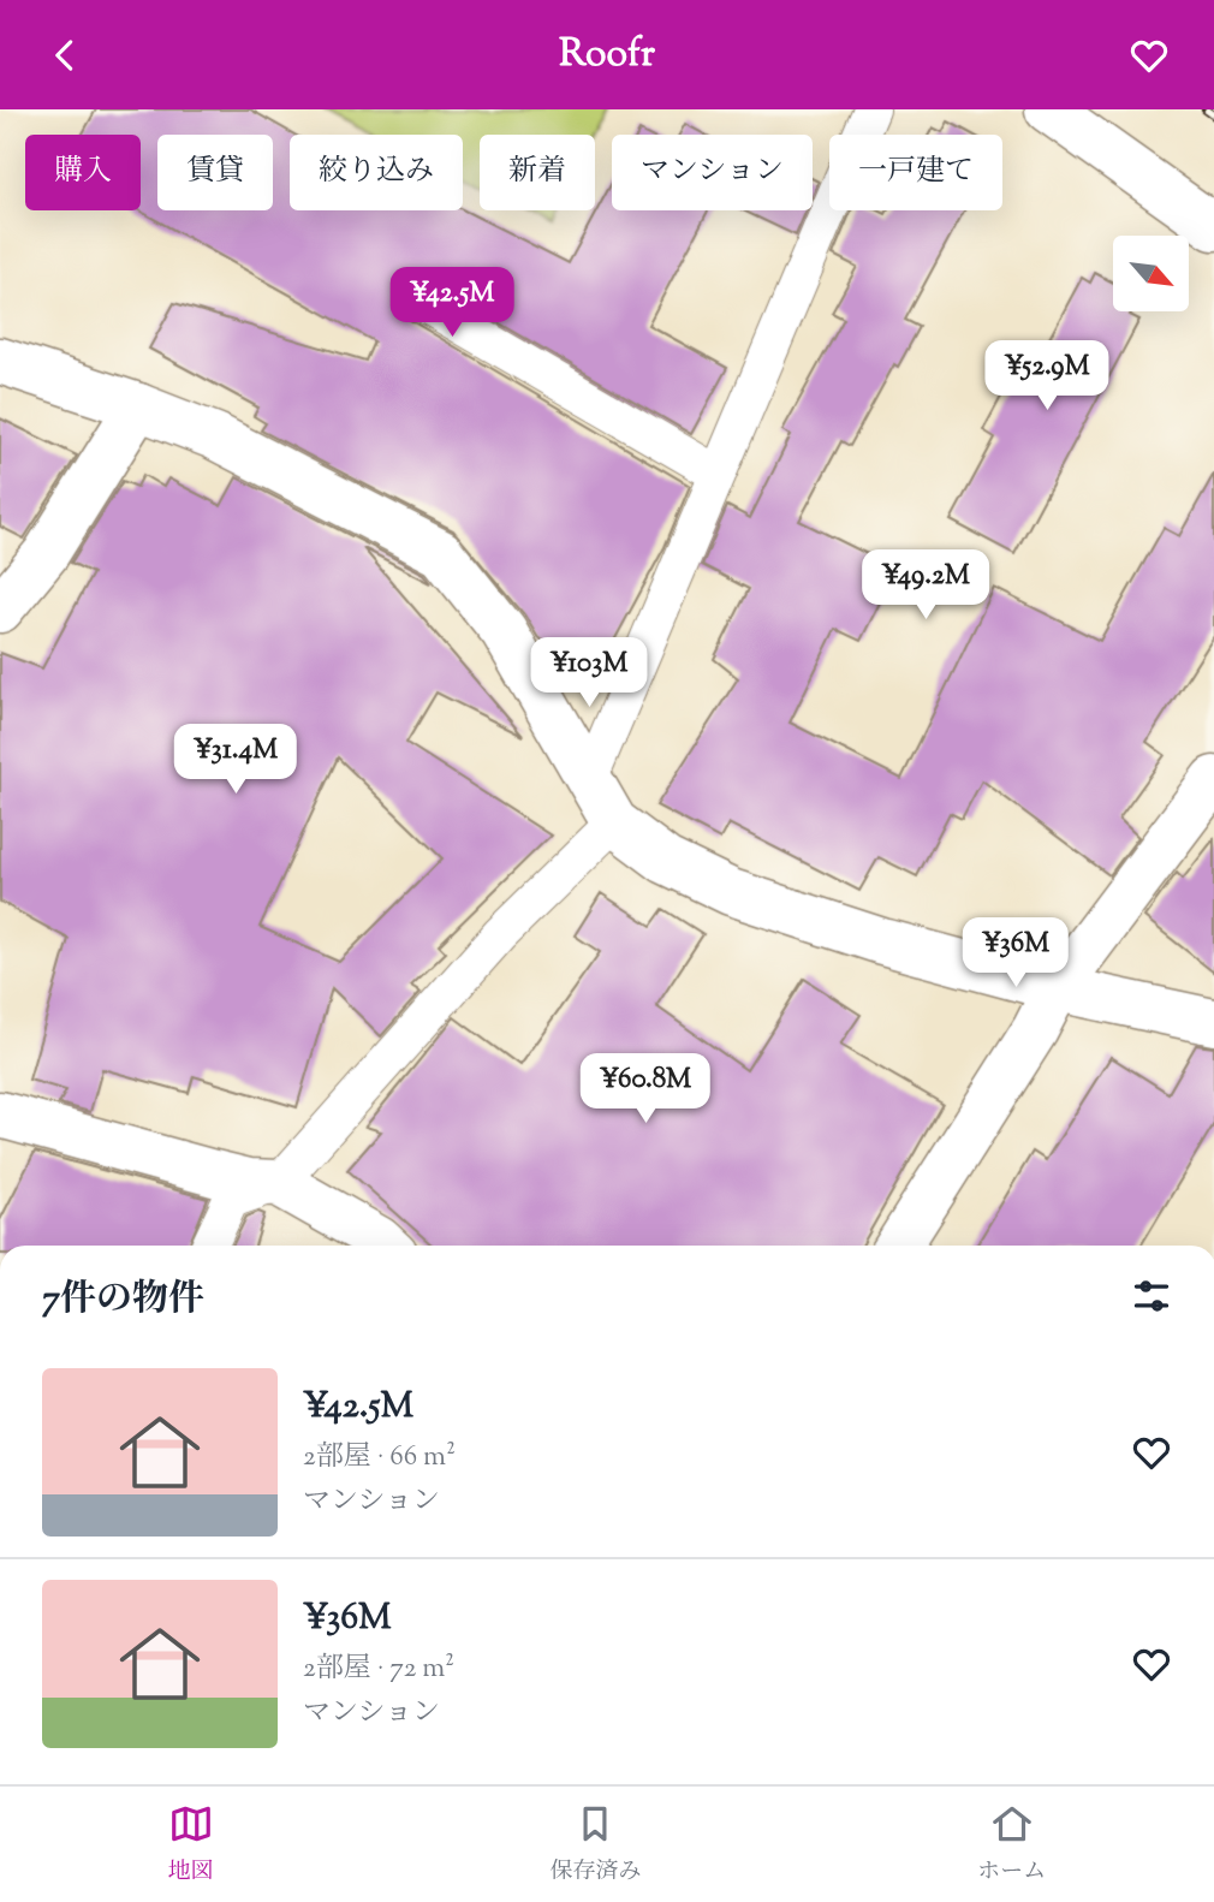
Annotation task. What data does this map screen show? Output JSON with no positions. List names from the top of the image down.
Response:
{
  "north": "bottom right",
  "page": {
    "header": "Roofr",
    "chip": [
      "購入",
      "賃貸",
      "絞り込み",
      "新着",
      "マンション",
      "一戸建て"
    ],
    "price": [
      "¥42.5M",
      "¥52.9M",
      "¥49.2M",
      "¥103M",
      "¥31.4M",
      "¥36M",
      "¥60.8M"
    ],
    "heading": "7件の物件",
    "list": [
      {
        "name": "¥42.5M",
        "note": "2部屋 · 66 m² · マンション"
      },
      {
        "name": "¥36M",
        "note": "2部屋 · 72 m² · マンション"
      }
    ],
    "tabs": ["地図", "保存済み", "ホーム"]
  }
}
